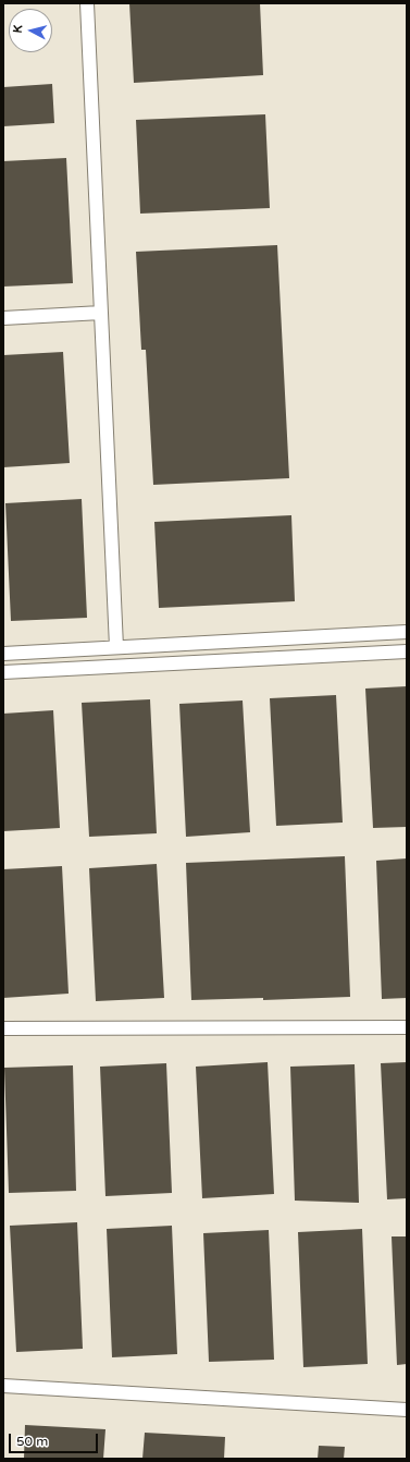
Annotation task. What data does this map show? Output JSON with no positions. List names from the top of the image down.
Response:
{
  "scale_bar": "50 m",
  "north": "left"
}
